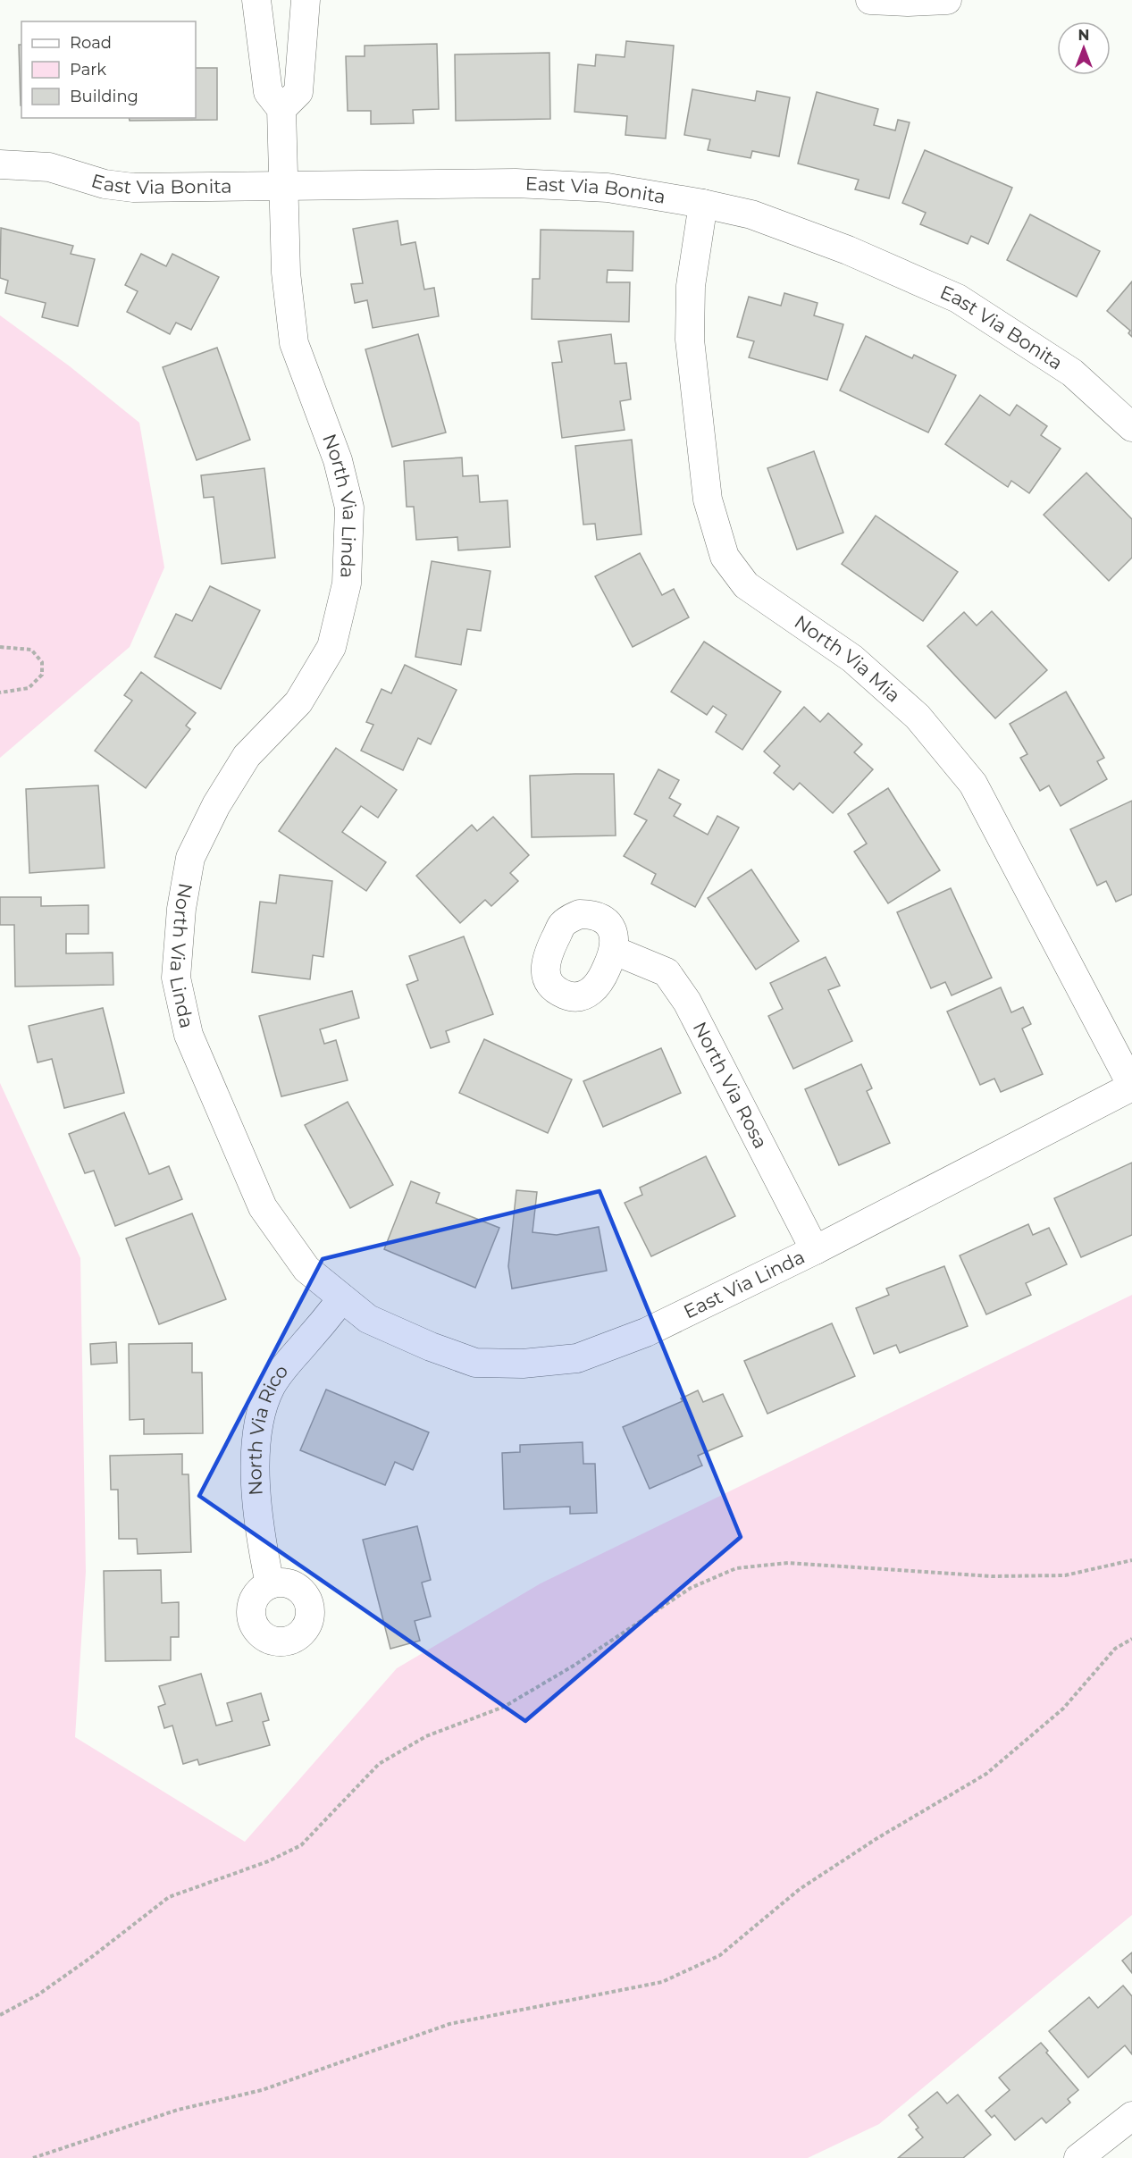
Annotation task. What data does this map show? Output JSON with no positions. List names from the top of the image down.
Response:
{
  "streets": {
    "street": [
      "East Via Bonita",
      "North Via Linda",
      "North Via Mia",
      "North Via Rosa",
      "East Via Linda",
      "North Via Rico"
    ]
  },
  "crossings": [
    ["East Via Bonita", "North Via Linda"],
    ["East Via Bonita", "North Via Mia"],
    ["North Via Linda", "East Via Linda"],
    ["North Via Linda", "North Via Rico"],
    ["North Via Mia", "East Via Linda"],
    ["North Via Rosa", "East Via Linda"],
    ["East Via Linda", "North Via Rico"]
  ],
  "legend": ["Road", "Park", "Building"],
  "north": "top"
}
